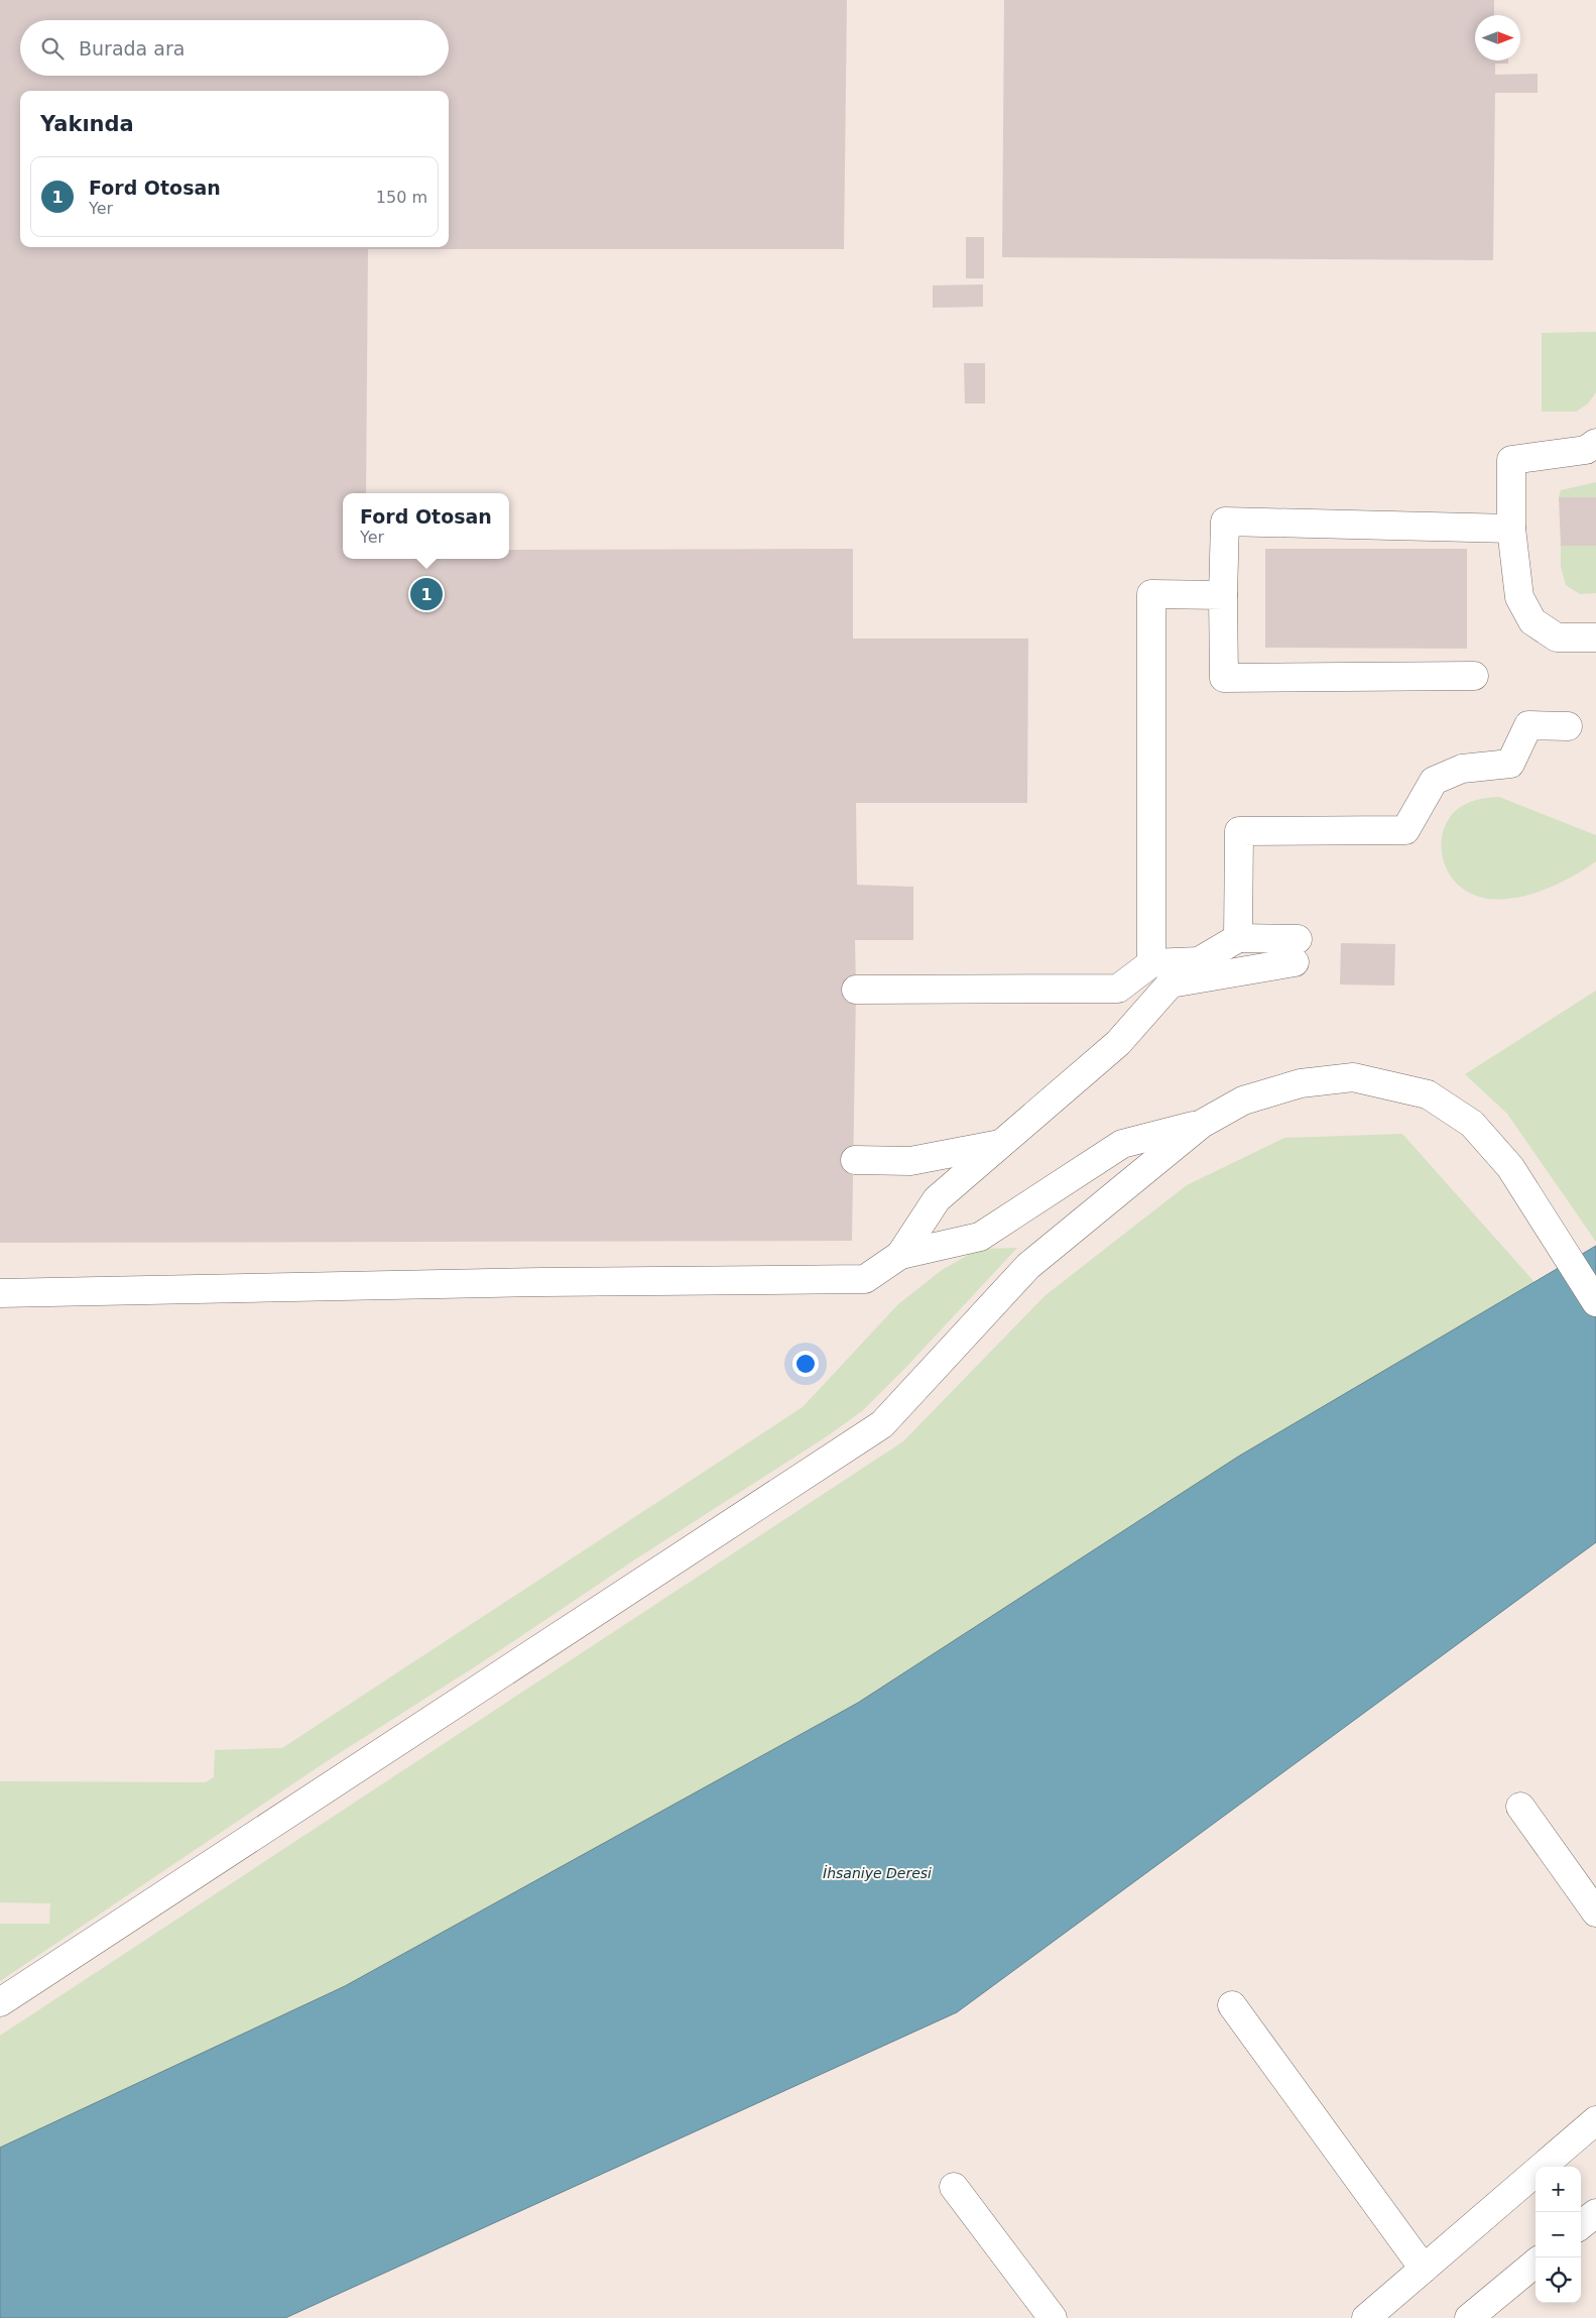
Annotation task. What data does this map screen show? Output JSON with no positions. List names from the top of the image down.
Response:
{
  "water": ["İhsaniye Deresi"],
  "north": "right",
  "page": {
    "search": "Burada ara",
    "heading": "Yakında",
    "list": [
      {
        "mark": "1",
        "name": "Ford Otosan",
        "note": "Yer",
        "value": "150 m"
      }
    ],
    "popup": ["Ford Otosan", "Yer"],
    "pins": "1",
    "map_buttons": ["+", "−"]
  }
}
